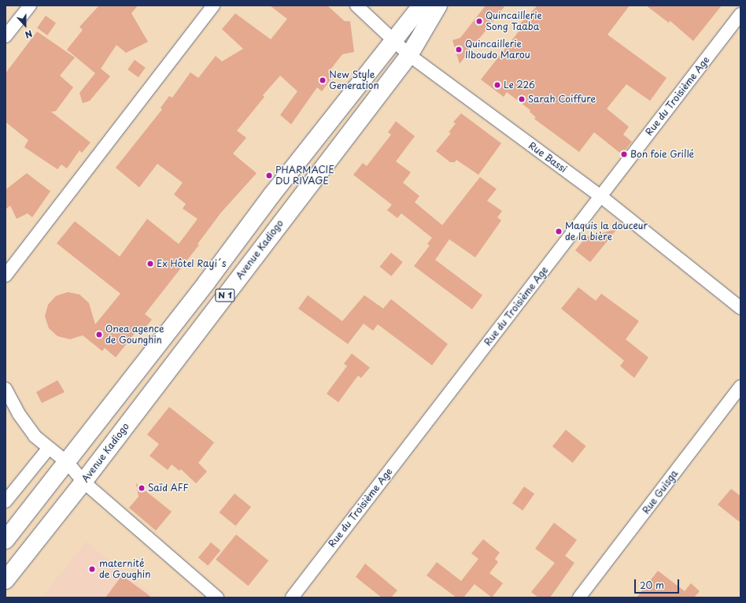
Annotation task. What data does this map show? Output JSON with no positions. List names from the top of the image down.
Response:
{
  "streets": {
    "highway": ["Avenue Kadiogo", "N 1"],
    "street": ["Rue du Troisième Age", "Rue Bassi", "Rue Guisga"]
  },
  "crossings": [
    ["Rue du Troisième Age", "Rue Bassi"],
    ["Rue Bassi", "Avenue Kadiogo"],
    ["Rue Bassi", "N 1"]
  ],
  "places": [
    "Quincaillerie Song Taaba",
    "Quincaillerie Ilboudo Marou",
    "New Style Generation",
    "Le 226",
    "Sarah Coiffure",
    "Bon foie Grillé",
    "PHARMACIE DU RIVAGE",
    "Maquis la douceur de la bière",
    "Ex Hôtel Rayi´s",
    "Onea agence de Gounghin",
    "Saïd AFF",
    "maternité de Goughin"
  ],
  "scale_bar": "20 m",
  "north": "bottom"
}
